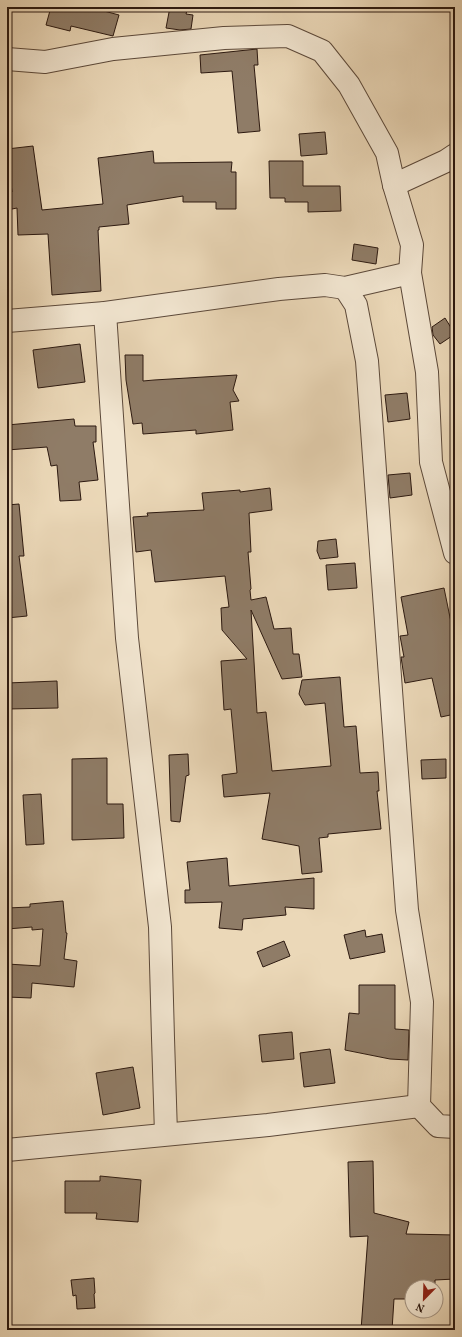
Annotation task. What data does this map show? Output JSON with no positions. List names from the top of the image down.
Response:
{
  "north": "bottom left"
}
